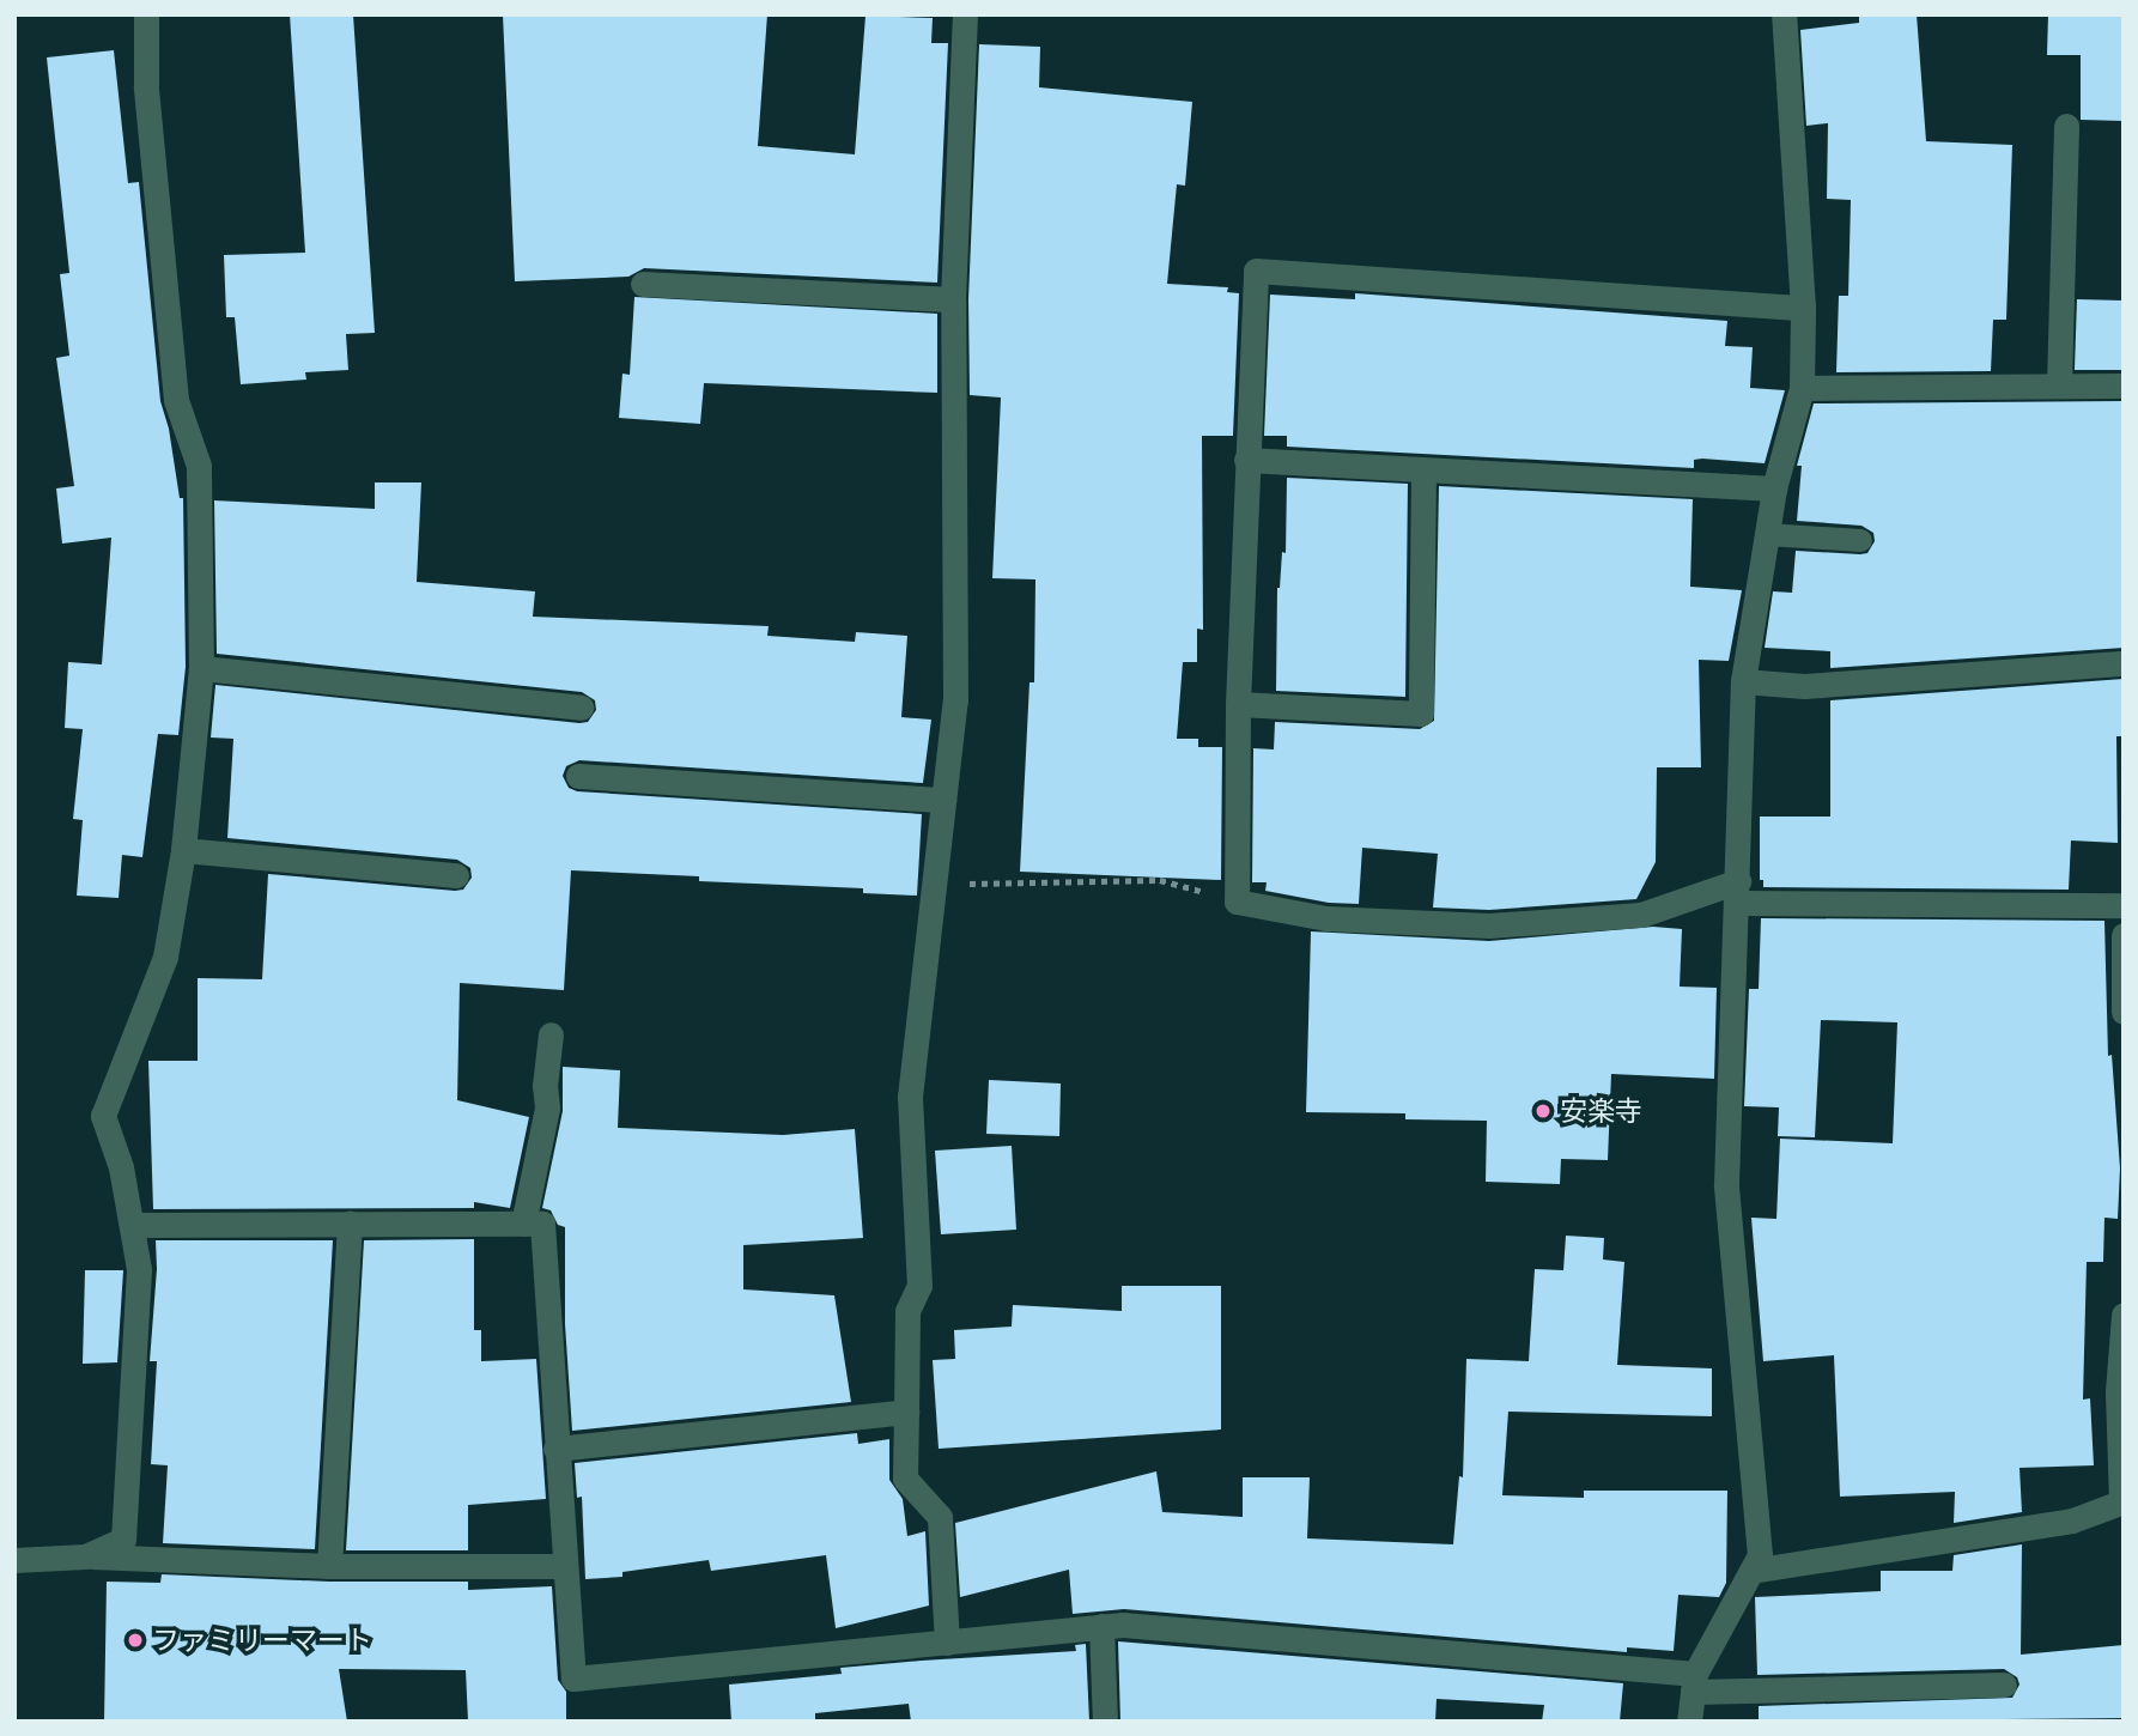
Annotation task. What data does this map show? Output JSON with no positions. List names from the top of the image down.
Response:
{
  "places": ["安楽寺", "ファミリーマート"]
}
